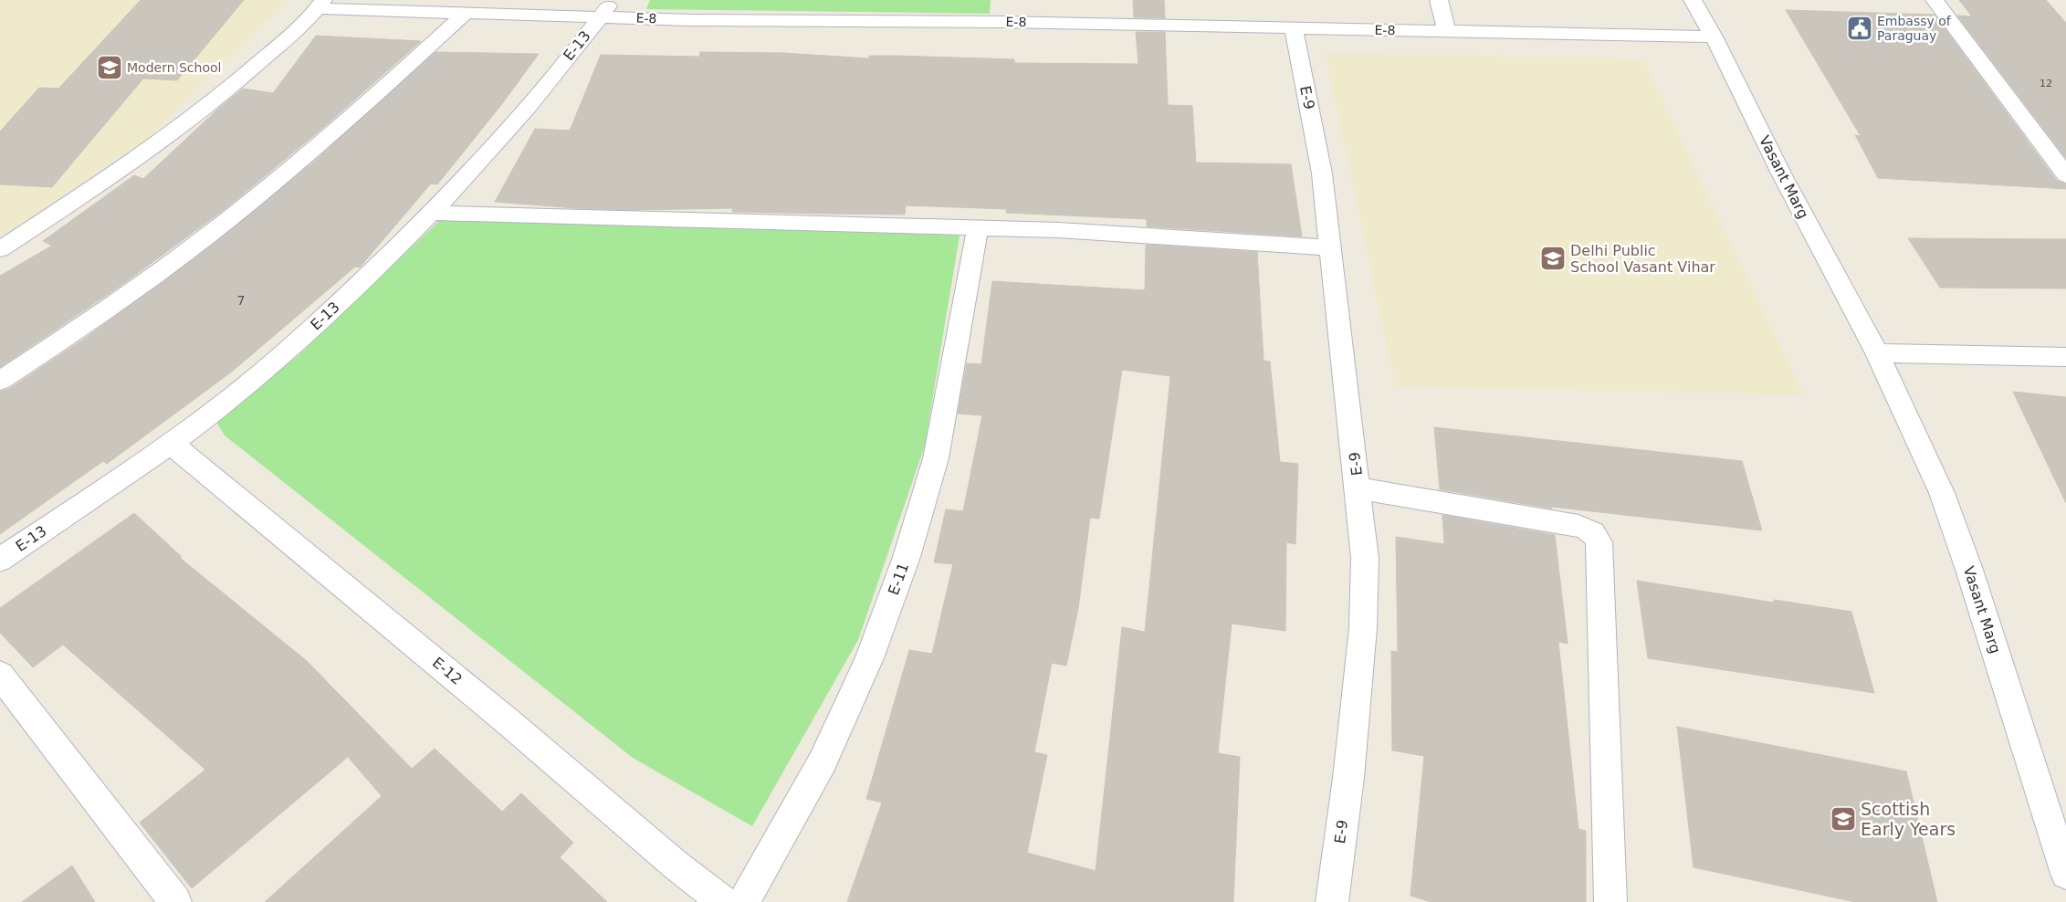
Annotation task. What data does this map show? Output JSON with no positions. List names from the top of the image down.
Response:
{
  "streets": {
    "street": [
      "E-8",
      "E-13",
      "E-9",
      "Vasant Marg",
      "E-11",
      "E-12"
    ]
  },
  "crossings": [
    ["E-8", "E-13"],
    ["E-8", "E-9"],
    ["E-8", "Vasant Marg"],
    ["E-13", "E-12"]
  ],
  "places": {
    "public building": ["Embassy of Paraguay"],
    "school or university": ["Modern School", "Delhi Public School Vasant Vihar", "Scottish Early Years"]
  },
  "house_numbers": ["12", "7"]
}
